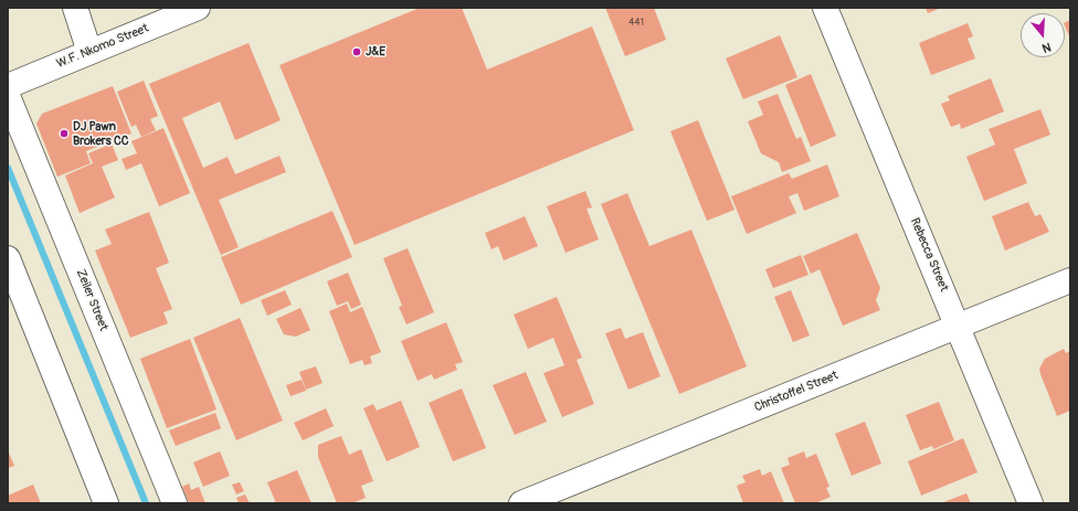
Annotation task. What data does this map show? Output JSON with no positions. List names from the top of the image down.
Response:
{
  "streets": {
    "street": [
      "W.F. Nkomo Street",
      "Rebecca Street",
      "Zeiler Street",
      "Christoffel Street"
    ]
  },
  "crossings": [
    ["Rebecca Street", "Christoffel Street"]
  ],
  "places": ["J&E", "DJ Pawn Brokers CC"],
  "house_numbers": ["441"],
  "north": "bottom"
}
